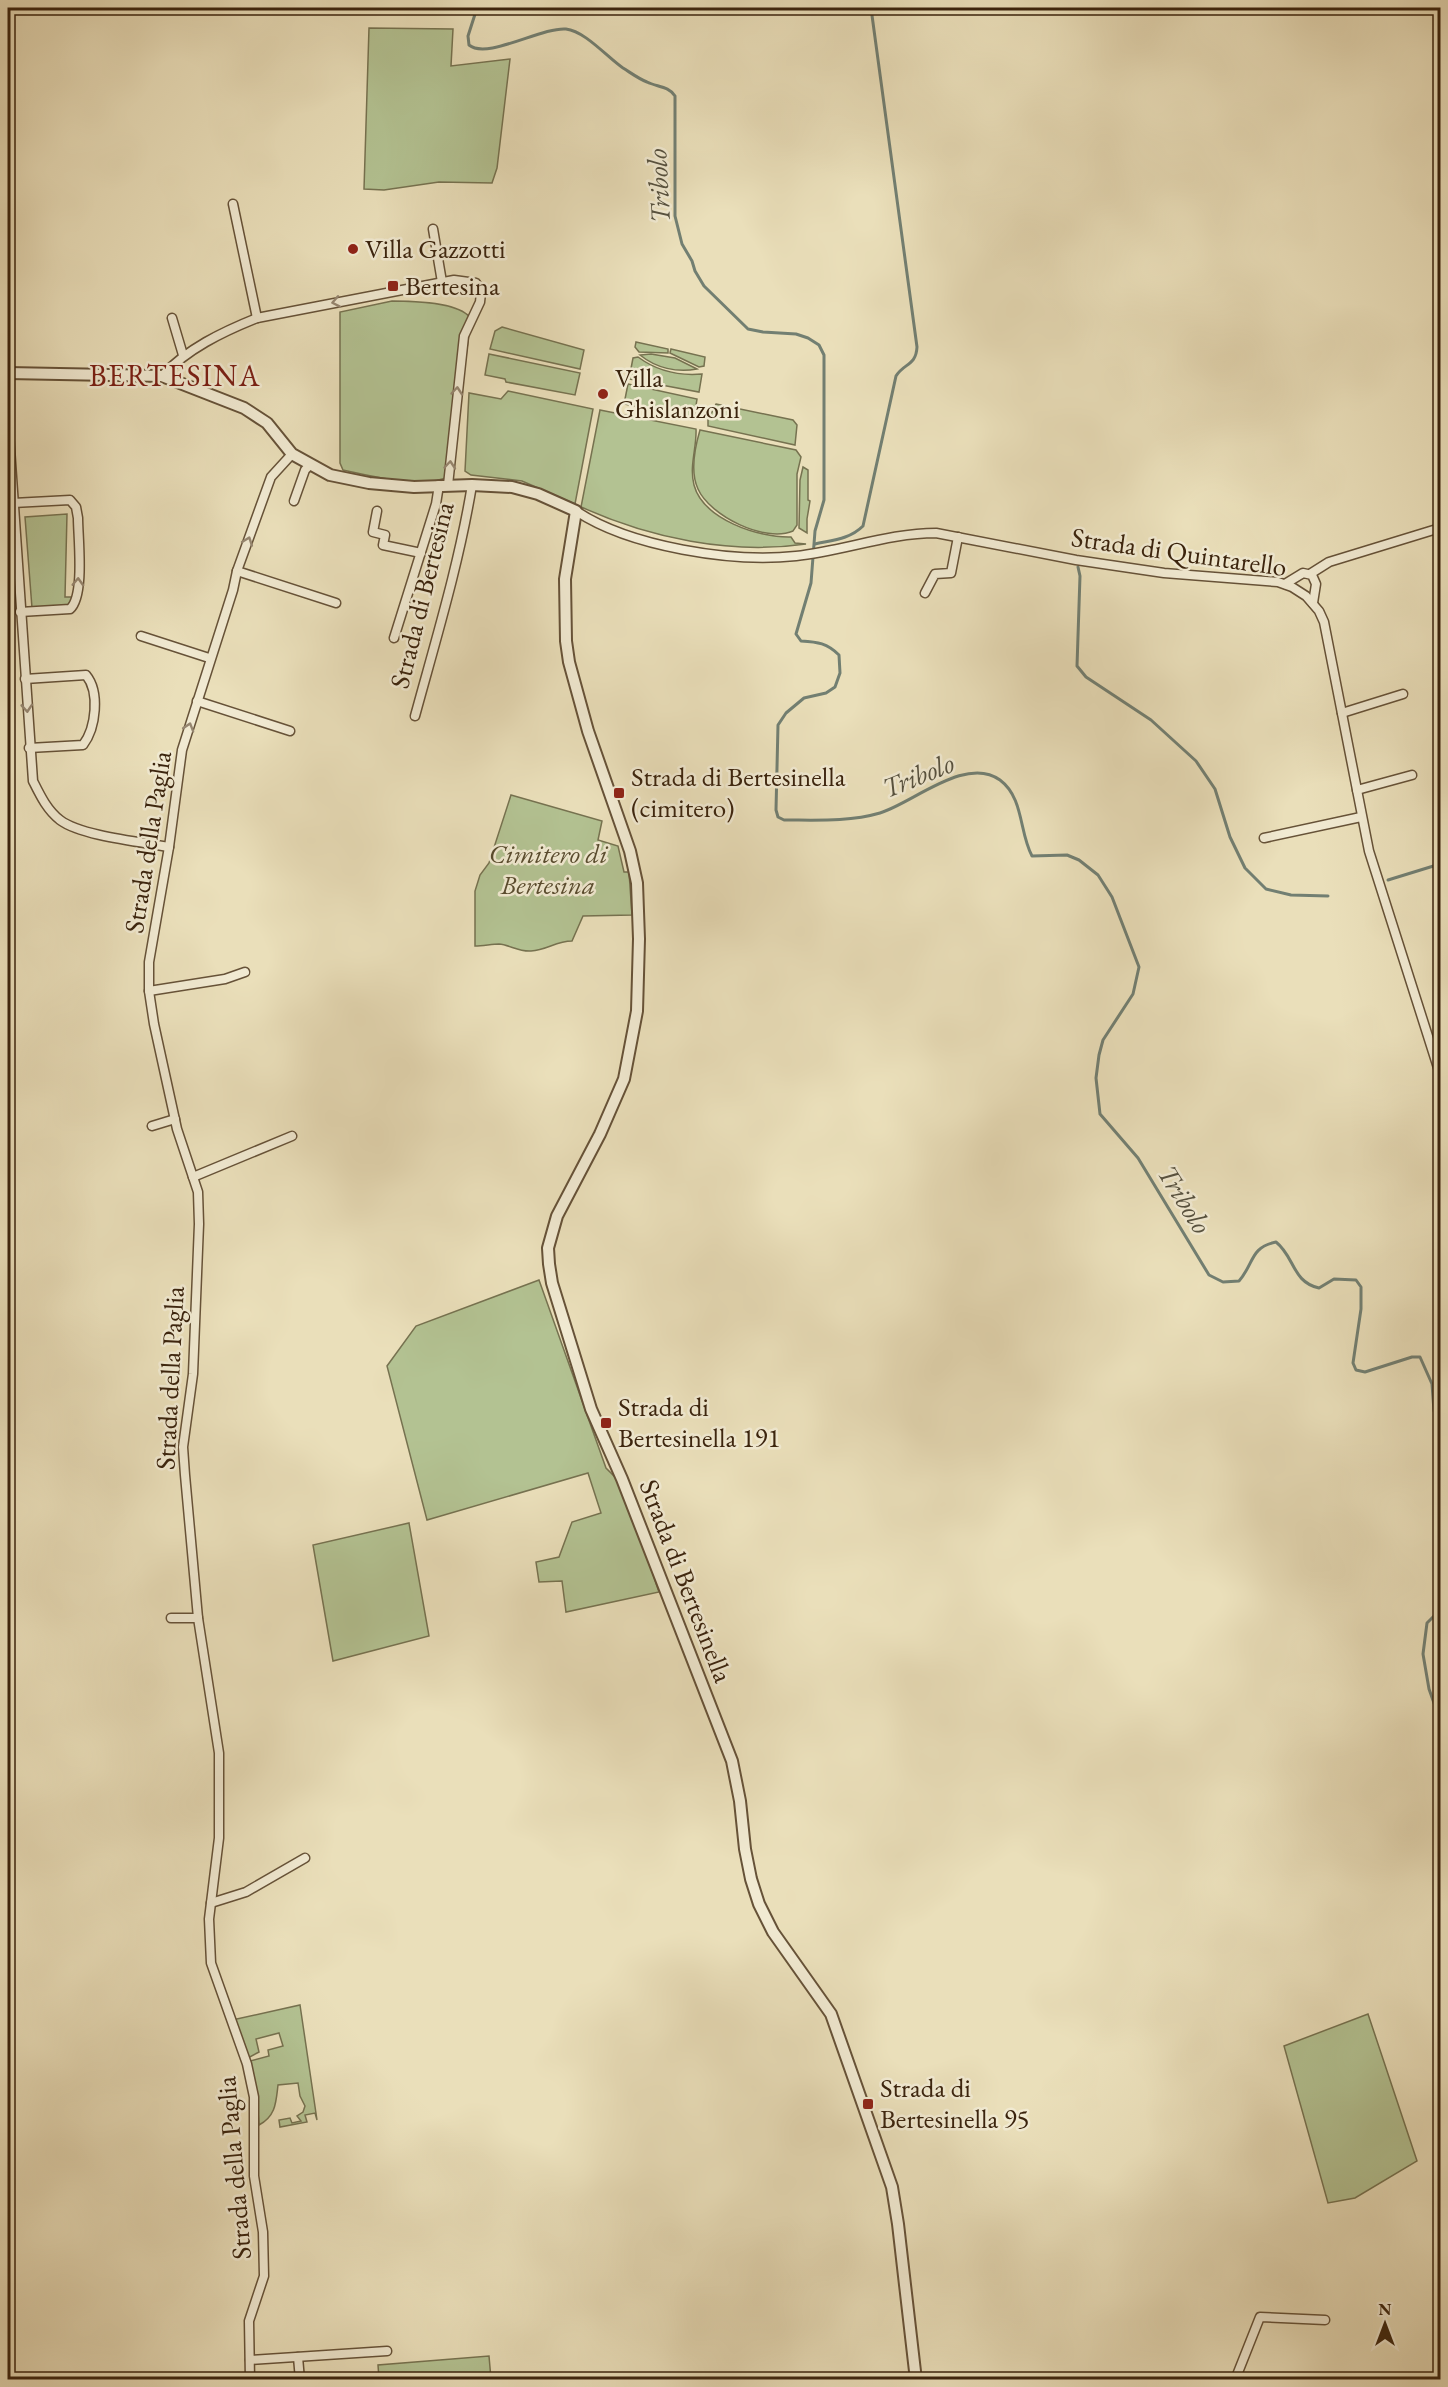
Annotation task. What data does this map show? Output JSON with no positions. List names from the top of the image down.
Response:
{
  "streets": {
    "street": [
      "Strada di Quintarello",
      "Strada di Bertesina",
      "Strada della Paglia",
      "Strada di Bertesinella"
    ]
  },
  "crossings": [
    ["Strada di Quintarello", "Strada di Bertesina"],
    ["Strada di Quintarello", "Strada di Bertesinella"],
    ["Strada di Bertesina", "Strada della Paglia"],
    ["Strada di Bertesina", "Strada di Bertesinella"]
  ],
  "districts": ["BERTESINA"],
  "water": ["Tribolo"],
  "parks": ["Cimitero di Bertesina"],
  "places": {
    "other": ["Villa Gazzotti", "Villa Ghislanzoni"],
    "transit": [
      "Bertesina",
      "Strada di Bertesinella (cimitero)",
      "Strada di Bertesinella 191",
      "Strada di Bertesinella 95"
    ]
  },
  "north": "top"
}
